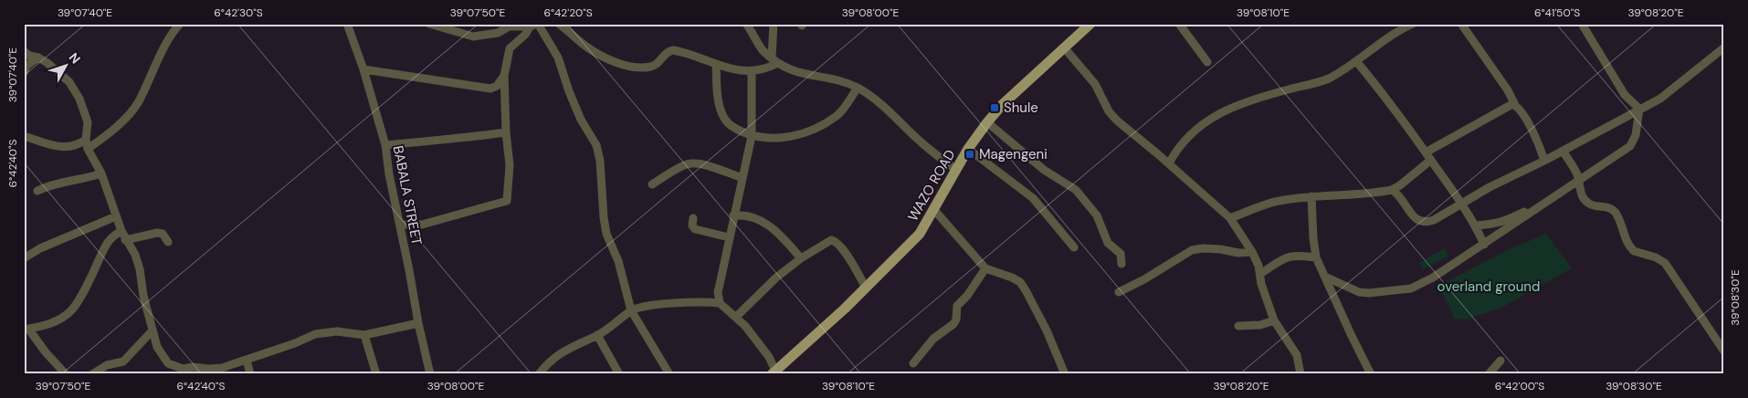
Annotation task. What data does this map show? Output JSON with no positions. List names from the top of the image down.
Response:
{
  "streets": {
    "main road": ["WAZO ROAD"],
    "street": ["BABALA STREET"]
  },
  "parks": ["overland ground"],
  "places": {
    "transit": ["Shule", "Magengeni"]
  },
  "north": "top right",
  "coordinates": [
    "39°07'40\"E",
    "6°42'30\"S",
    "39°07'50\"E",
    "6°42'20\"S",
    "39°08'00\"E",
    "39°08'10\"E",
    "6°41'50\"S",
    "39°08'20\"E",
    "6°42'40\"S",
    "39°08'30\"E",
    "6°42'00\"S"
  ]
}
